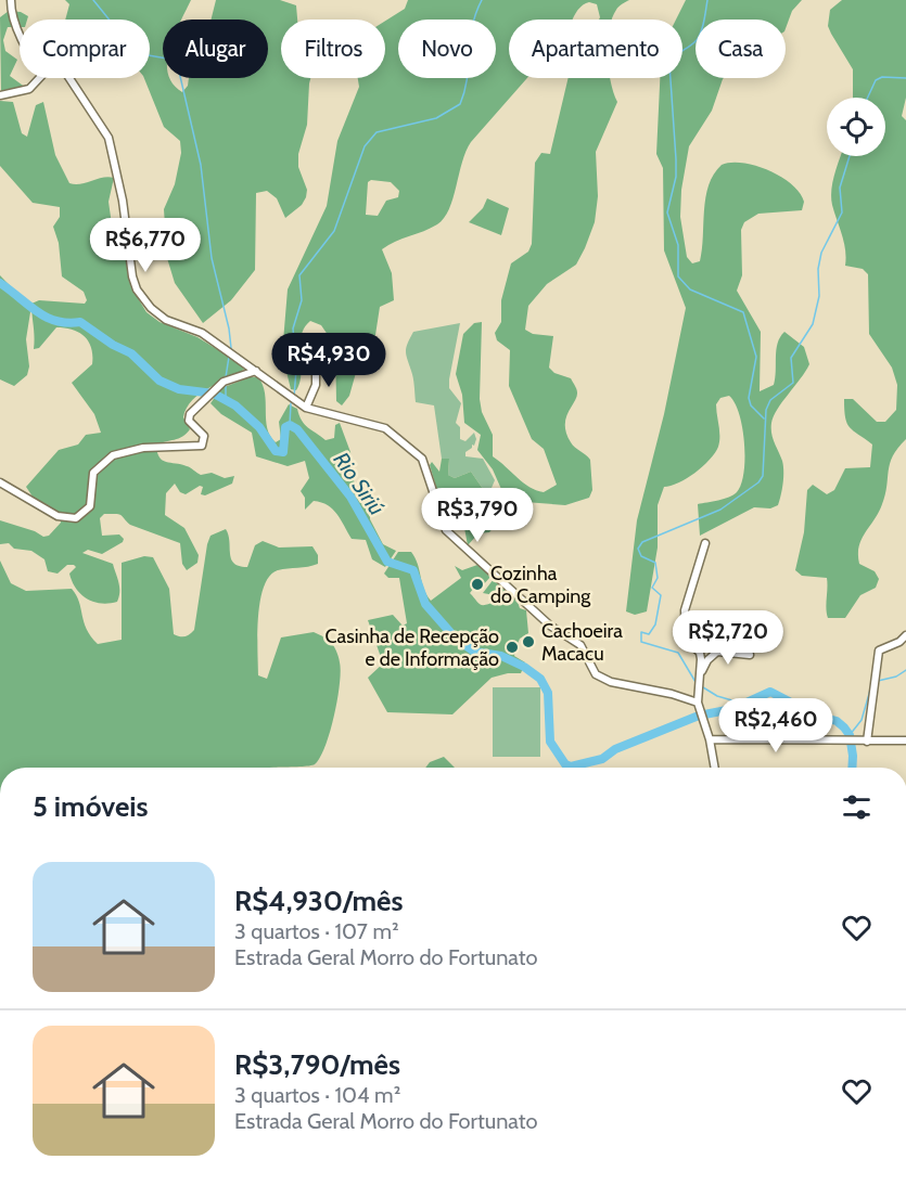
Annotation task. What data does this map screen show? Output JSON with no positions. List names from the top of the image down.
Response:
{
  "water": ["Rio Siriú"],
  "places": ["Cozinha do Camping", "Cachoeira Macacu", "Casinha de Recepção e de Informação"],
  "page": {
    "chip": [
      "Comprar",
      "Alugar",
      "Filtros",
      "Novo",
      "Apartamento",
      "Casa"
    ],
    "price": [
      "R$6,770",
      "R$4,930",
      "R$3,790",
      "R$2,720",
      "R$2,460"
    ],
    "heading": "5 imóveis",
    "list": [
      {
        "name": "R$4,930/mês",
        "note": "3 quartos · 107 m² · Estrada Geral Morro do Fortunato"
      },
      {
        "name": "R$3,790/mês",
        "note": "3 quartos · 104 m² · Estrada Geral Morro do Fortunato"
      }
    ]
  }
}
